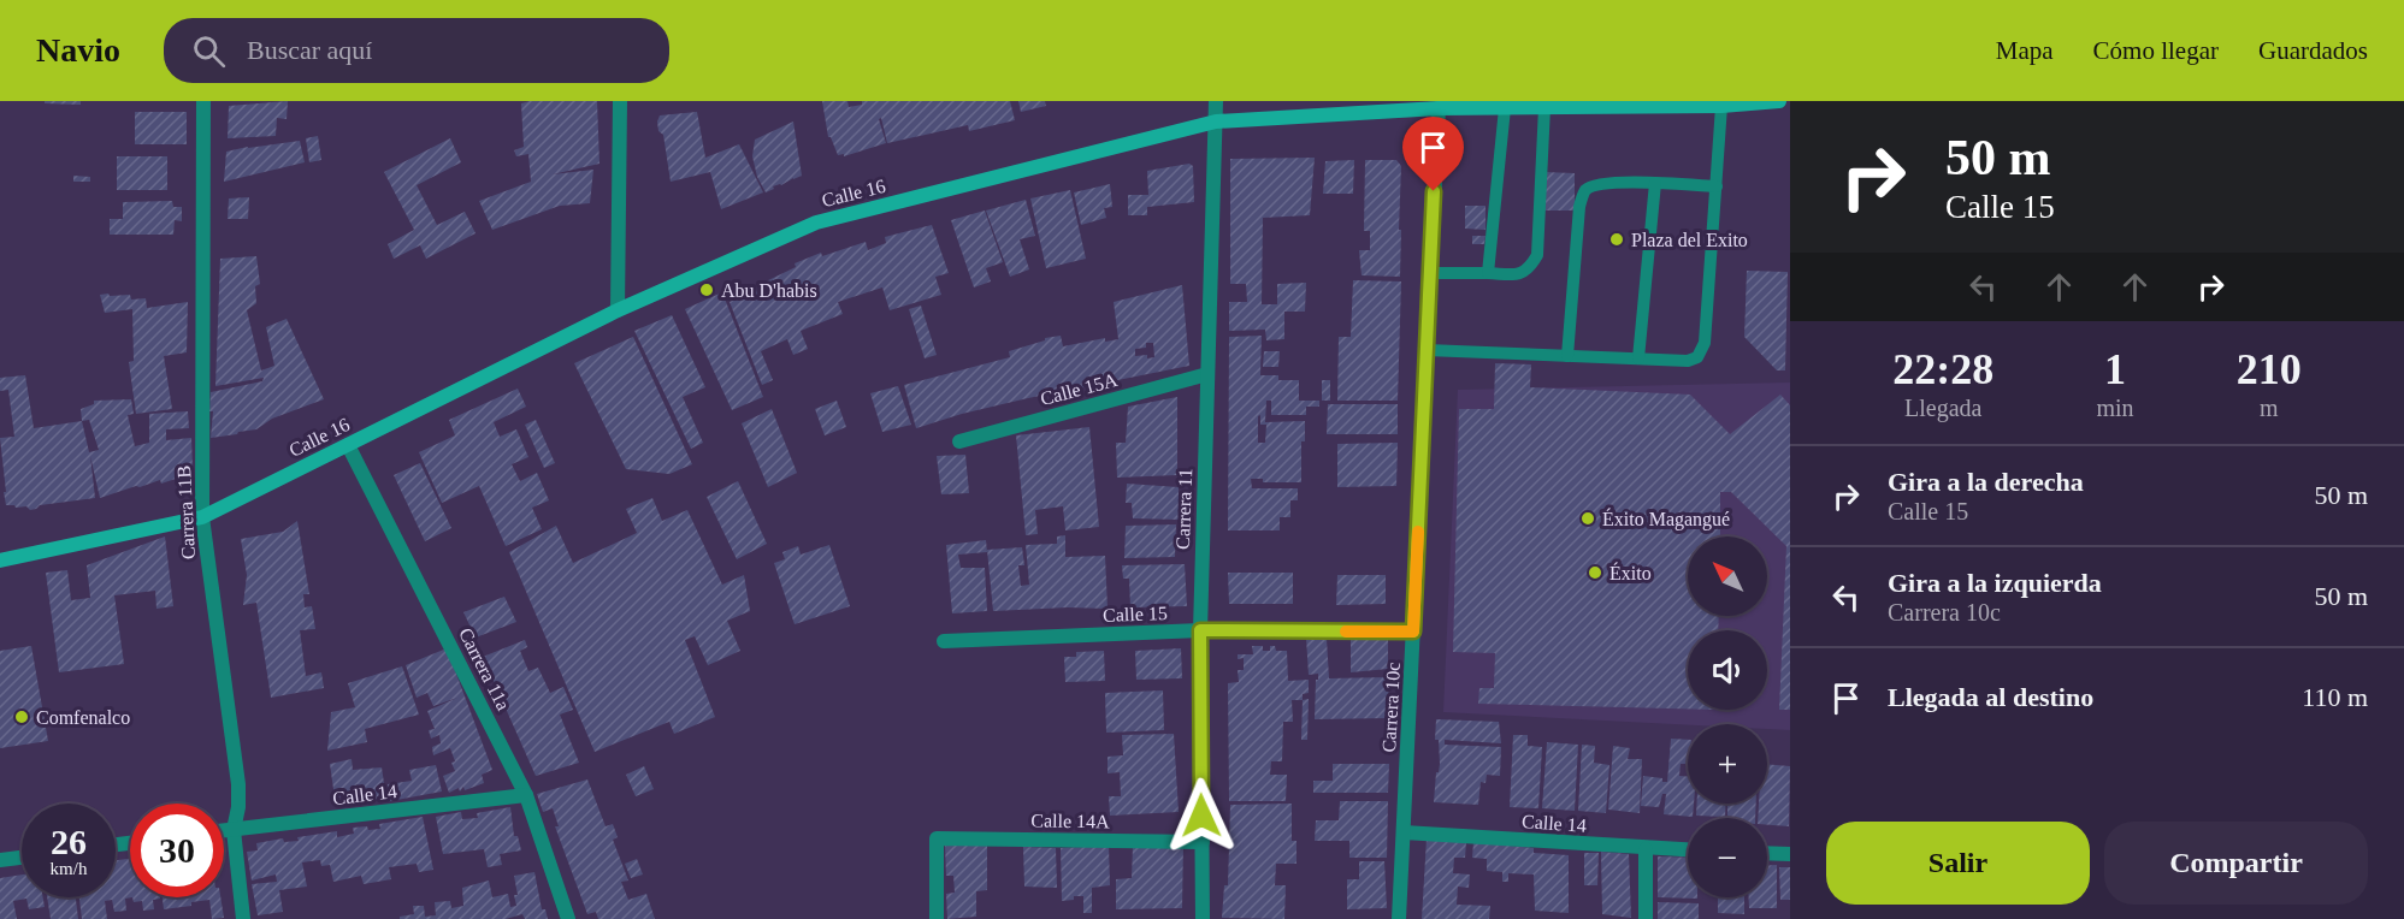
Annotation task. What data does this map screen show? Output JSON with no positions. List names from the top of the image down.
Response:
{
  "streets": {
    "main road": ["Calle 16"],
    "street": [
      "Calle 15A",
      "Carrera 11",
      "Carrera 11B",
      "Calle 15",
      "Carrera 11a",
      "Carrera 10c",
      "Calle 14",
      "Calle 14A"
    ]
  },
  "crossings": [
    ["Calle 16", "Carrera 11"],
    ["Calle 16", "Carrera 11B"],
    ["Calle 16", "Carrera 11a"],
    ["Calle 16", "Carrera 10c"],
    ["Calle 15A", "Carrera 11"],
    ["Carrera 11", "Calle 15"],
    ["Carrera 11", "Calle 14A"],
    ["Carrera 11B", "Calle 14"],
    ["Calle 15", "Carrera 10c"],
    ["Carrera 11a", "Calle 14"],
    ["Carrera 10c", "Calle 14"]
  ],
  "places": [
    "Plaza del Exito",
    "Abu D'habis",
    "Éxito Magangué",
    "Éxito",
    "Comfenalco"
  ],
  "north": "top left",
  "page": {
    "header": "Navio",
    "search": "Buscar aquí",
    "nav": ["Mapa", "Cómo llegar", "Guardados"],
    "turn": ["50 m", "Calle 15"],
    "eta": [
      "22:28",
      "Llegada",
      "1",
      "min",
      "210",
      "m"
    ],
    "list": [
      {
        "name": "Gira a la derecha",
        "note": "Calle 15",
        "value": "50 m"
      },
      {
        "name": "Gira a la izquierda",
        "note": "Carrera 10c",
        "value": "50 m"
      },
      {
        "name": "Llegada al destino",
        "value": "110 m"
      }
    ],
    "map_buttons": ["+", "−"],
    "speed": "26 km/h",
    "limit": "30",
    "buttons": ["Salir", "Compartir"]
  }
}
